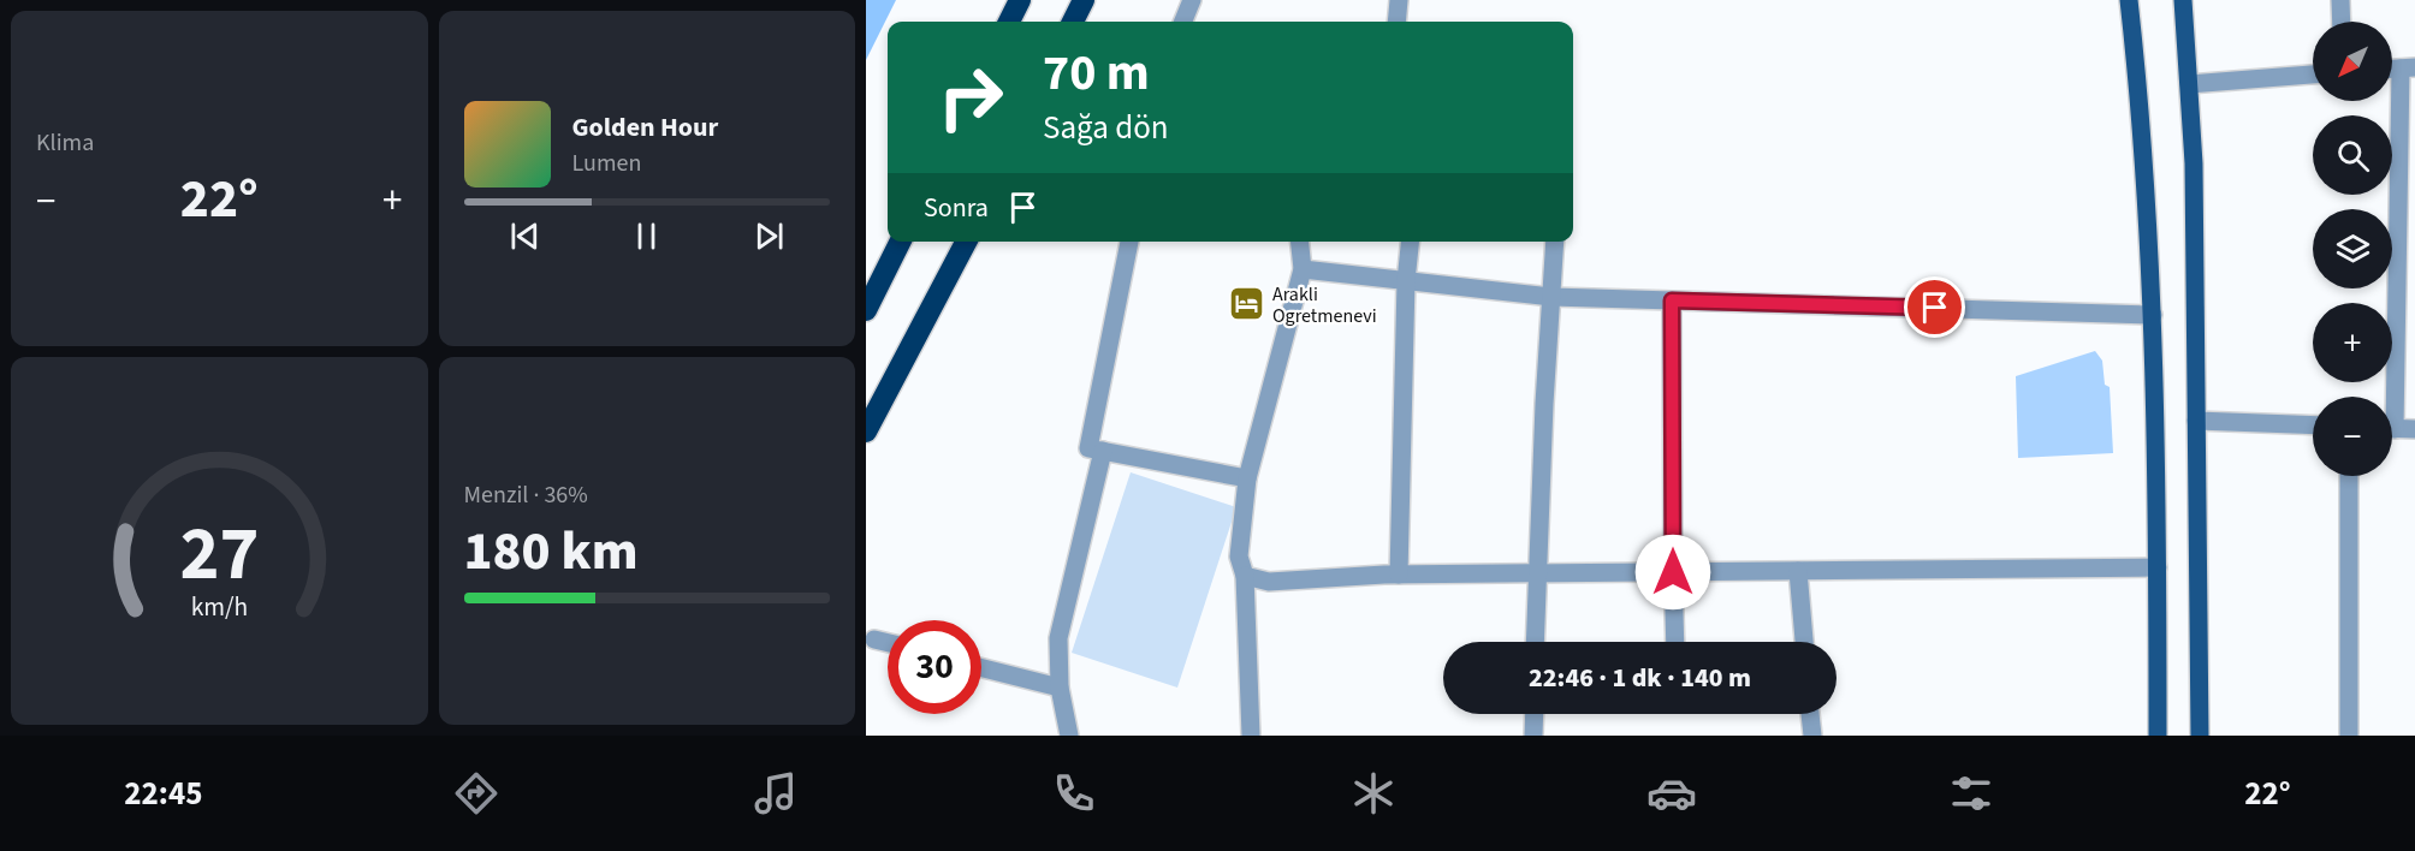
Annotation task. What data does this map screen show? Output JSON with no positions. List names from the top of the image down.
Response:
{
  "places": {
    "hotel": ["Arakli Ogretmenevi"]
  },
  "north": "bottom left",
  "page": {
    "tile": [
      "Klima",
      ["Menzil · 36%", "180 km"]
    ],
    "map_buttons": ["+", "−"],
    "turn": ["70 m", "Sağa dön"],
    "song": ["Golden Hour", "Lumen"],
    "heat": ["−", "22°", "+"],
    "then": "Sonra",
    "limit": "30",
    "trip": "22:46 · 1 dk · 140 m",
    "tabs": ["22:45", "22°"],
    "gauge": ["27", "km/h"]
  }
}
